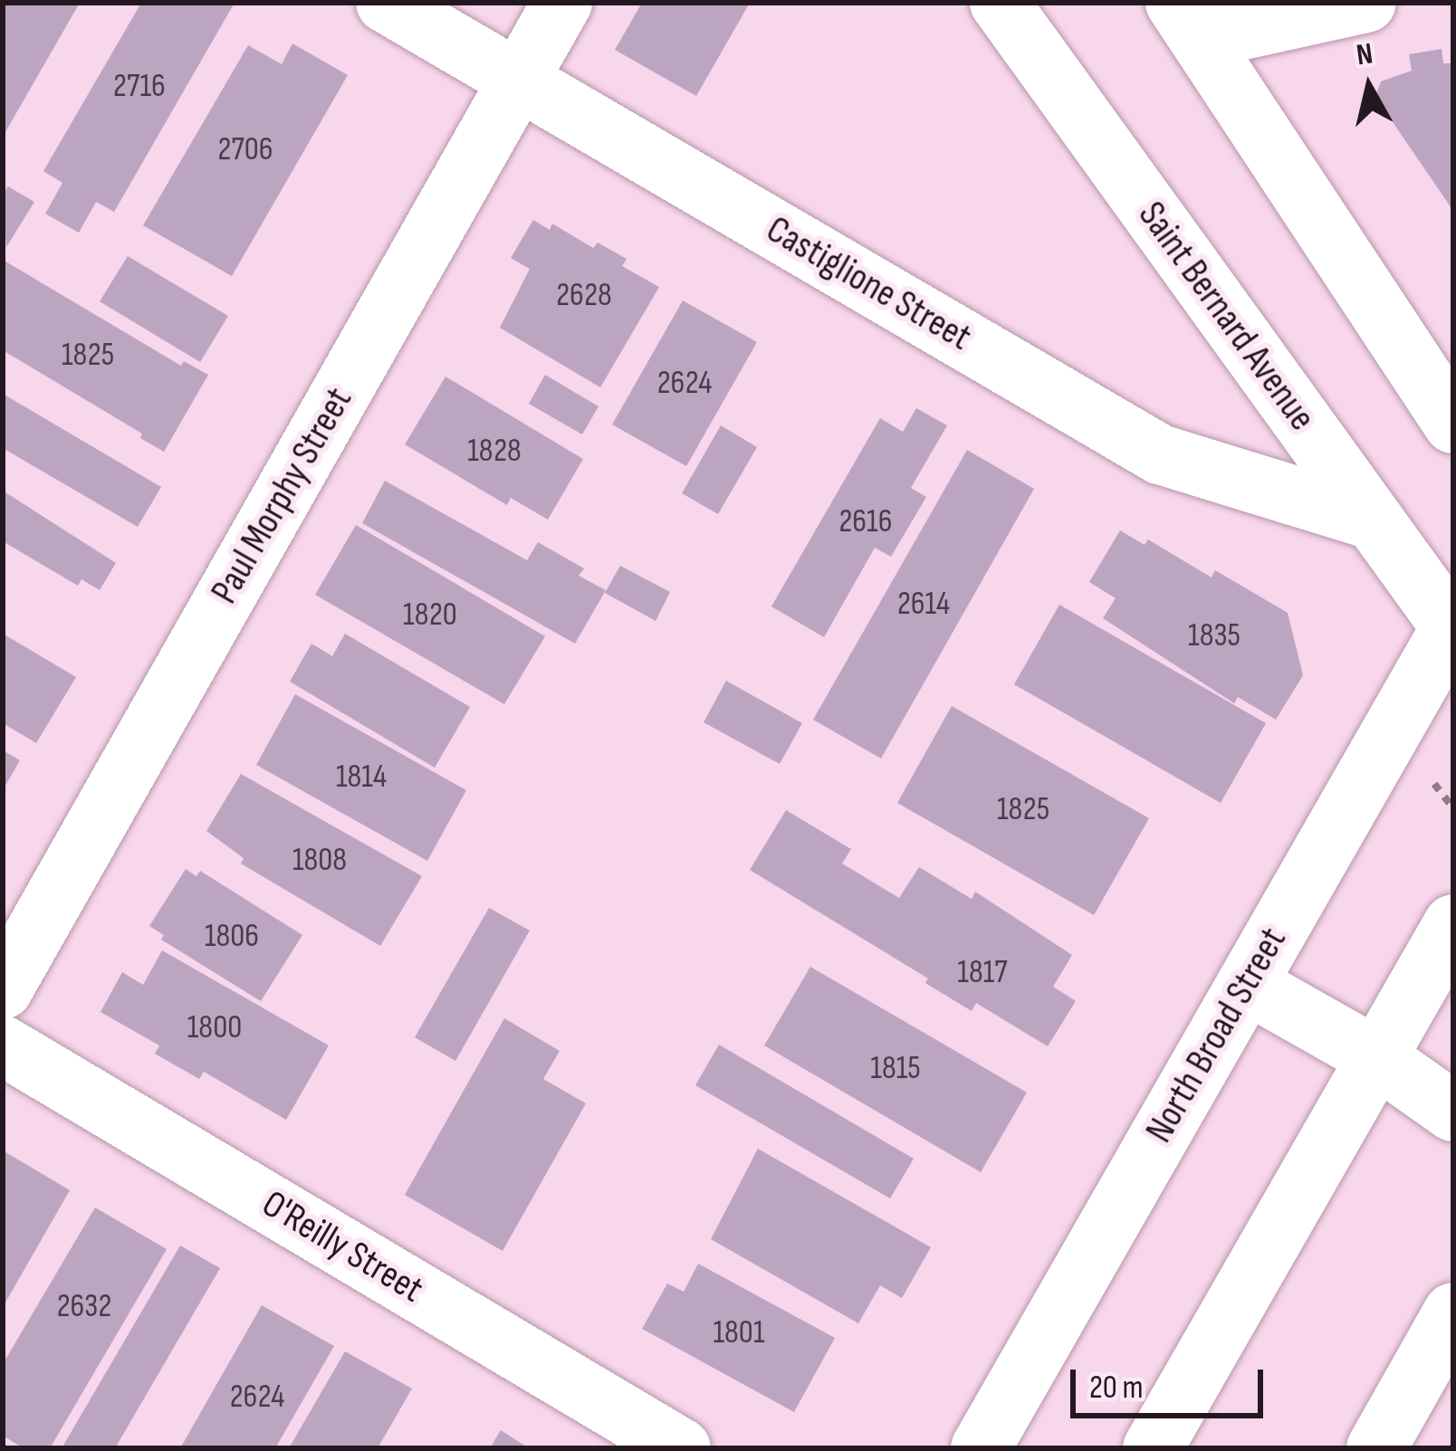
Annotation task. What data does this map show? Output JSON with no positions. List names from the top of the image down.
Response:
{
  "streets": {
    "street": [
      "Castiglione Street",
      "Saint Bernard Avenue",
      "Paul Morphy Street",
      "North Broad Street",
      "O'Reilly Street"
    ]
  },
  "crossings": [
    ["Castiglione Street", "Saint Bernard Avenue"],
    ["Castiglione Street", "Paul Morphy Street"],
    ["Saint Bernard Avenue", "North Broad Street"]
  ],
  "house_numbers": [
    "2716",
    "2706",
    "2628",
    "1825",
    "2624",
    "1828",
    "2616",
    "2614",
    "1820",
    "1835",
    "1814",
    "1825",
    "1808",
    "1806",
    "1817",
    "1800",
    "1815",
    "2632",
    "1801",
    "2624"
  ],
  "scale_bar": "20 m",
  "north": "top"
}
